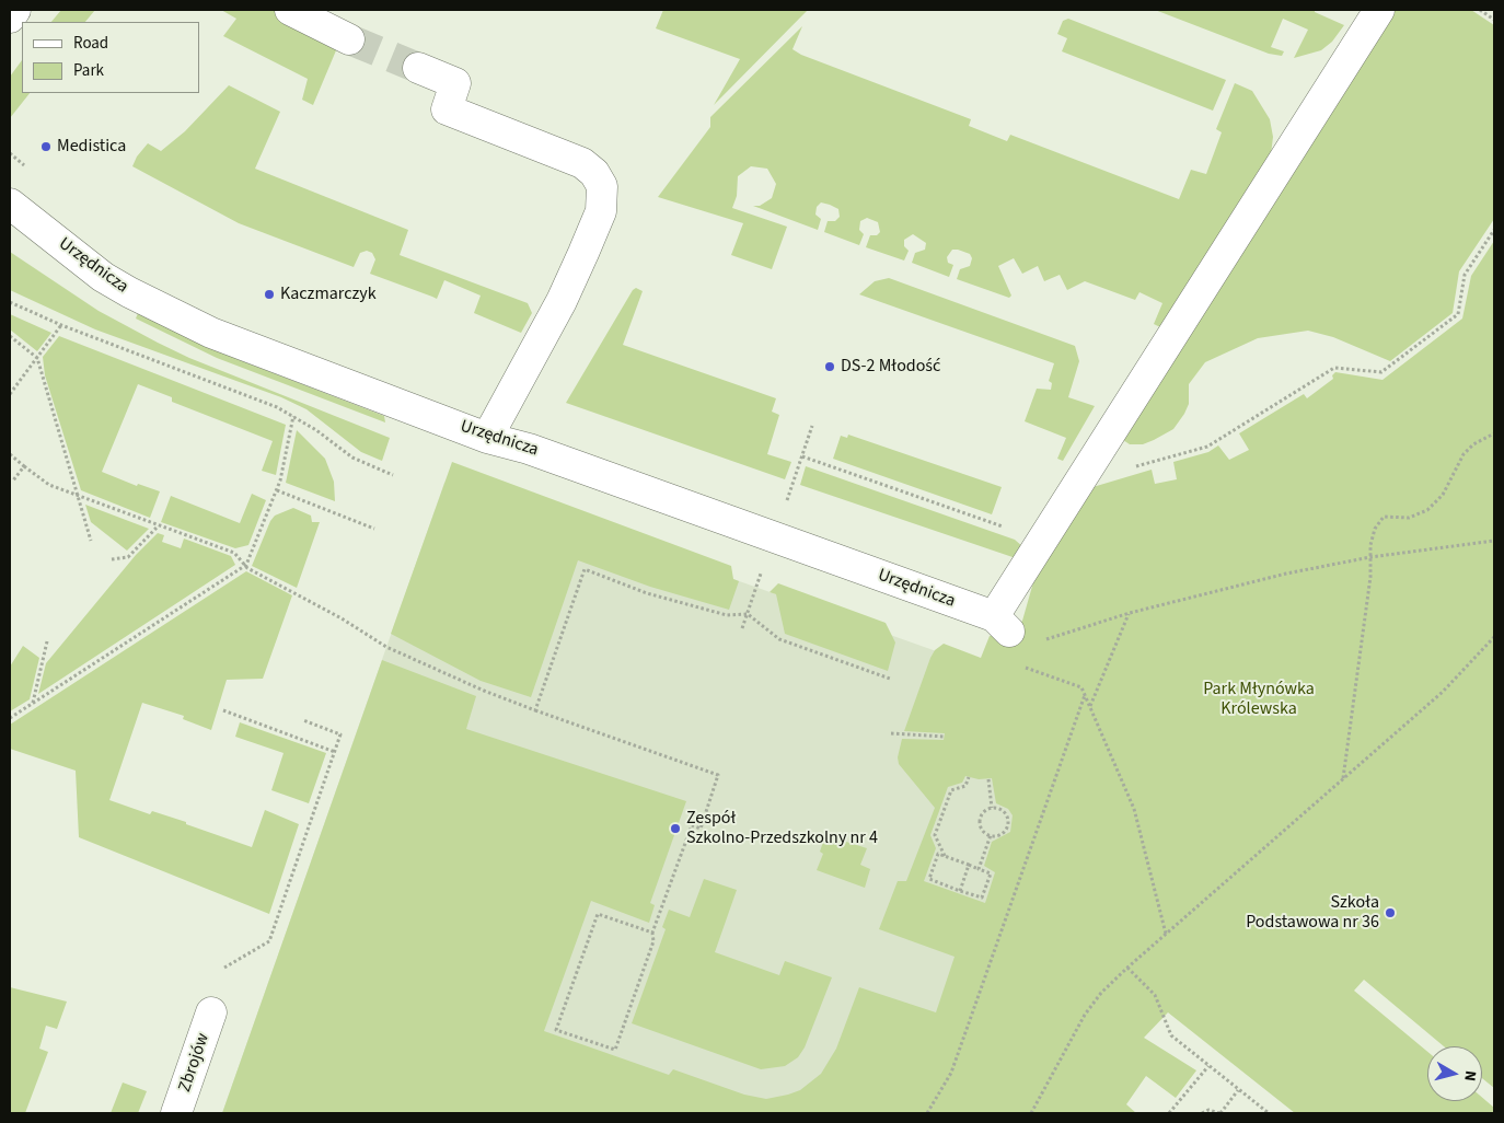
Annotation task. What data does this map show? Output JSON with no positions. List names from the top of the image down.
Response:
{
  "streets": {
    "street": ["Urzędnicza", "Zbrojów"]
  },
  "parks": ["Park Młynówka Królewska"],
  "places": [
    "Medistica",
    "Kaczmarczyk",
    "DS-2 Młodość",
    "Zespół Szkolno-Przedszkolny nr 4",
    "Szkoła Podstawowa nr 36"
  ],
  "legend": ["Road", "Park"],
  "north": "right"
}
